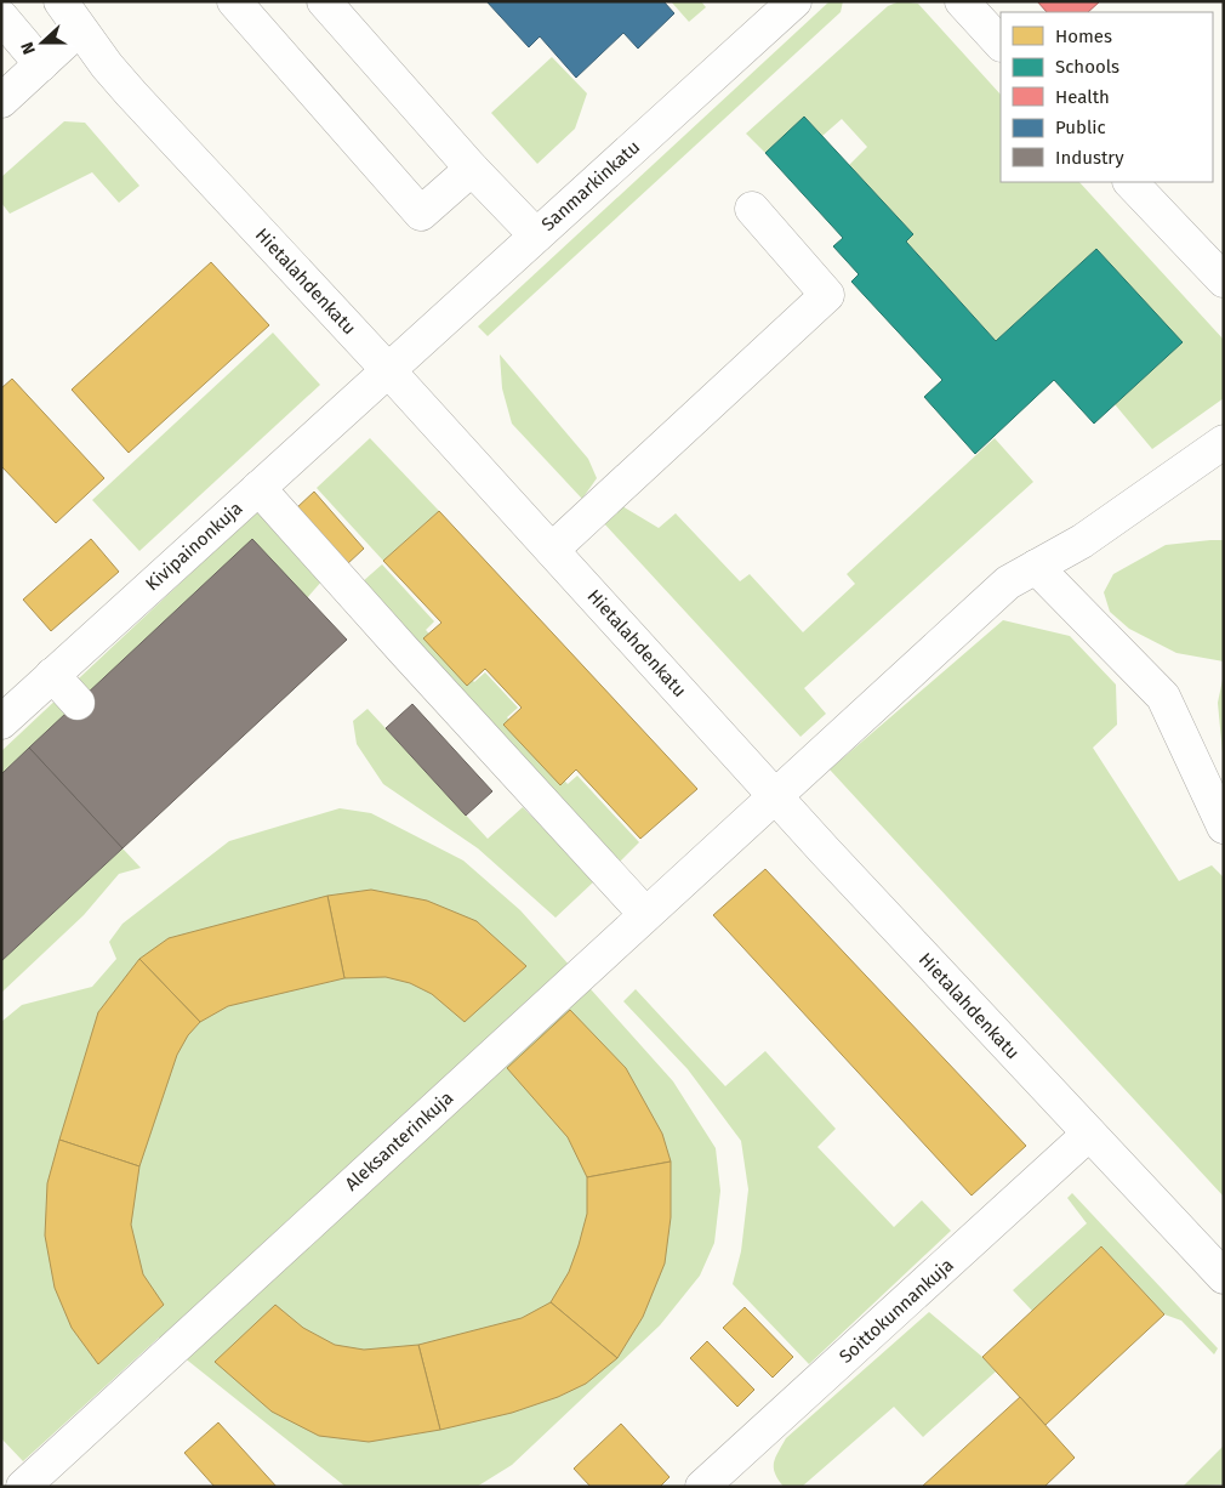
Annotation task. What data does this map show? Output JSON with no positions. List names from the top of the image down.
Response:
{
  "streets": {
    "main road": [
      "Sanmarkinkatu",
      "Hietalahdenkatu",
      "Kivipainonkuja",
      "Aleksanterinkuja",
      "Soittokunnankuja"
    ]
  },
  "crossings": [
    ["Sanmarkinkatu", "Hietalahdenkatu"],
    ["Sanmarkinkatu", "Kivipainonkuja"],
    ["Hietalahdenkatu", "Kivipainonkuja"],
    ["Hietalahdenkatu", "Aleksanterinkuja"],
    ["Hietalahdenkatu", "Soittokunnankuja"]
  ],
  "legend": [
    "Homes",
    "Schools",
    "Health",
    "Public",
    "Industry"
  ],
  "north": "left"
}
